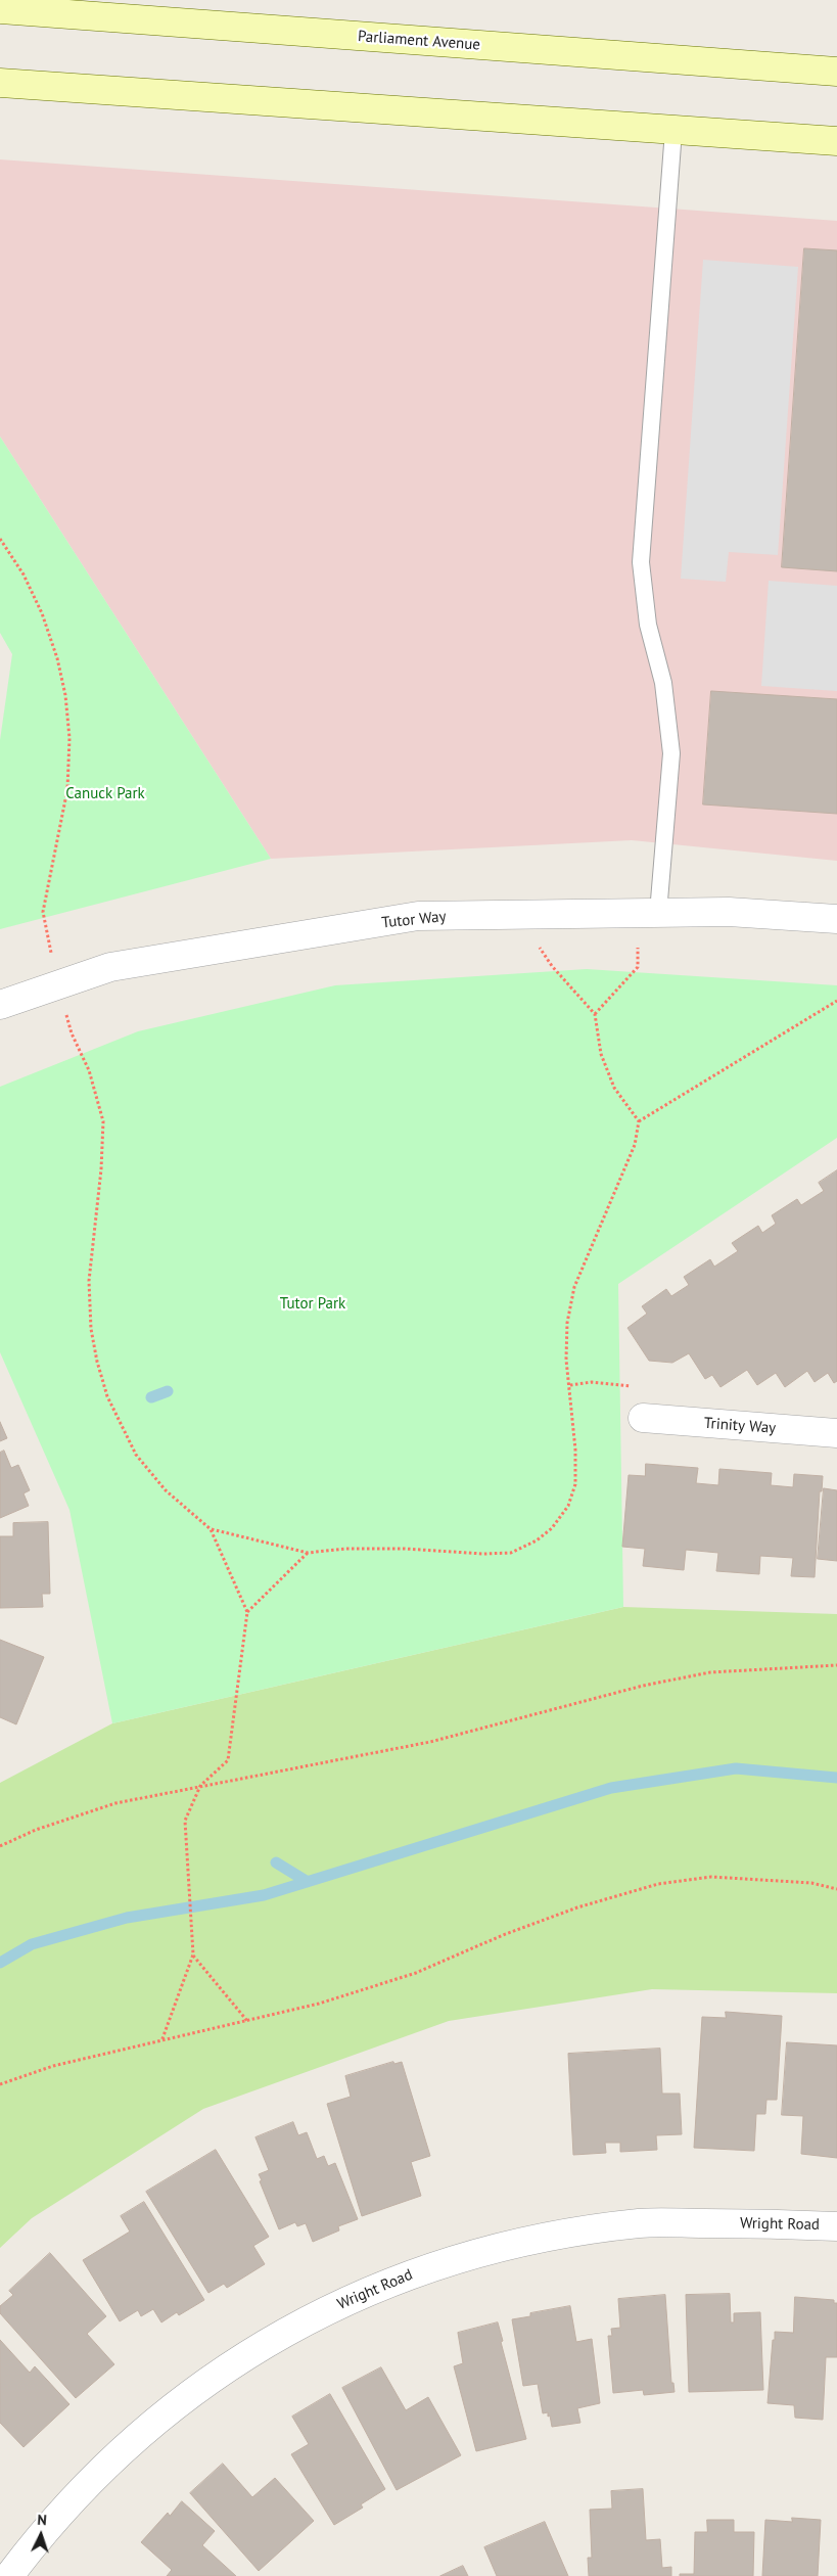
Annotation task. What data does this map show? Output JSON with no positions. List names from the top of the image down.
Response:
{
  "streets": {
    "main road": ["Parliament Avenue"],
    "street": ["Tutor Way", "Trinity Way", "Wright Road"]
  },
  "parks": ["Canuck Park", "Tutor Park"],
  "north": "top"
}
